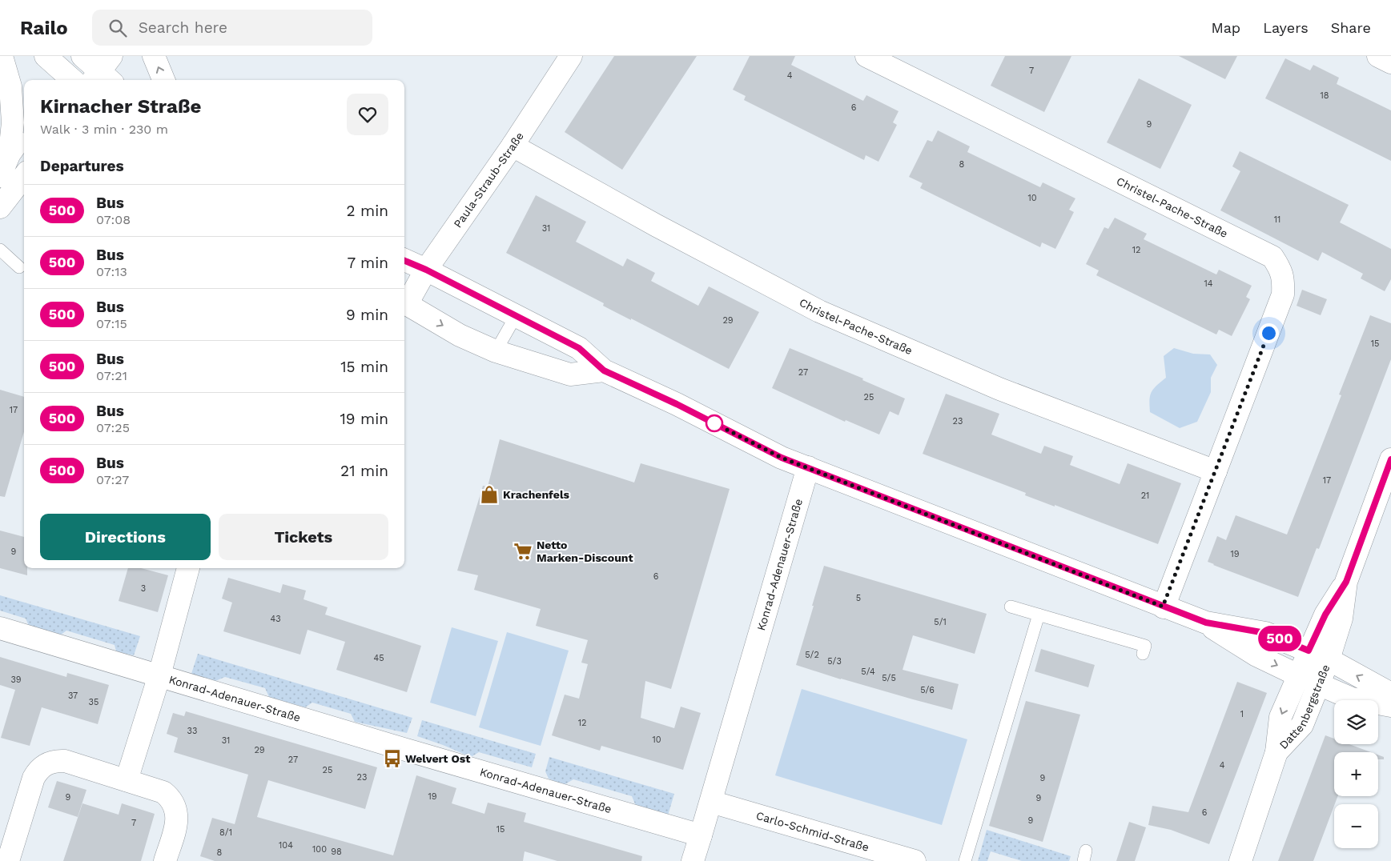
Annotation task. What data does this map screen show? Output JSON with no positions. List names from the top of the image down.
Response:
{
  "streets": {
    "street": [
      "Paula-Straub-Straße",
      "Christel-Pache-Straße",
      "Konrad-Adenauer-Straße",
      "Dattenbergstraße",
      "Carlo-Schmid-Straße"
    ]
  },
  "crossings": [
    ["Paula-Straub-Straße", "Christel-Pache-Straße"],
    ["Konrad-Adenauer-Straße", "Carlo-Schmid-Straße"]
  ],
  "places": {
    "shop": ["Krachenfels"],
    "supermarket": ["Netto Marken-Discount"],
    "bus stop": ["Welvert Ost"]
  },
  "lines": ["bus line 500"],
  "house_numbers": [
    "7",
    "4",
    "18",
    "6",
    "9",
    "8",
    "10",
    "11",
    "31",
    "12",
    "14",
    "29",
    "15",
    "27",
    "25",
    "17",
    "23",
    "17",
    "21",
    "9",
    "19",
    "6",
    "3",
    "5",
    "43",
    "5/1",
    "5/2",
    "45",
    "5/3",
    "5/4",
    "5/5",
    "39",
    "5/6",
    "37",
    "35",
    "1",
    "12",
    "33",
    "10",
    "31",
    "29",
    "27",
    "4",
    "25",
    "23",
    "9",
    "19",
    "9",
    "9",
    "6",
    "9",
    "7",
    "15",
    "8/1",
    "104",
    "100",
    "98",
    "8"
  ],
  "page": {
    "header": "Railo",
    "search": "Search here",
    "nav": ["Map", "Layers", "Share"],
    "on_map": "500",
    "heading": [
      ["Kirnacher Straße", "Walk · 3 min · 230 m"],
      "Departures"
    ],
    "list": [
      {
        "mark": "500",
        "name": "Bus",
        "note": "07:08",
        "value": "2 min"
      },
      {
        "mark": "500",
        "name": "Bus",
        "note": "07:13",
        "value": "7 min"
      },
      {
        "mark": "500",
        "name": "Bus",
        "note": "07:15",
        "value": "9 min"
      },
      {
        "mark": "500",
        "name": "Bus",
        "note": "07:21",
        "value": "15 min"
      },
      {
        "mark": "500",
        "name": "Bus",
        "note": "07:25",
        "value": "19 min"
      },
      {
        "mark": "500",
        "name": "Bus",
        "note": "07:27",
        "value": "21 min"
      }
    ],
    "buttons": ["Directions", "Tickets"],
    "map_buttons": ["+", "−"]
  }
}
